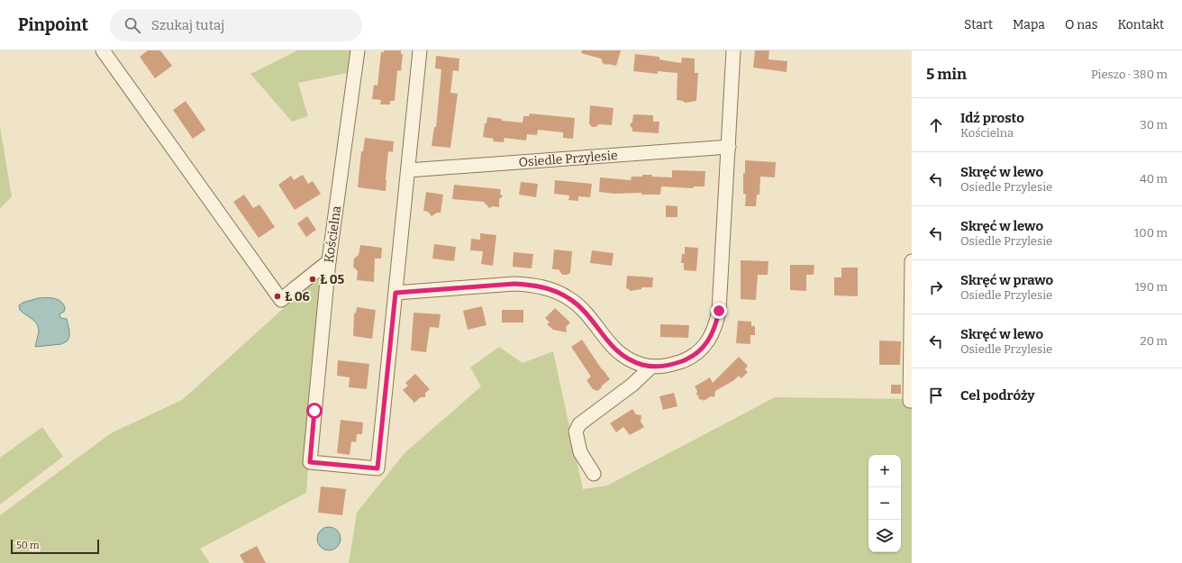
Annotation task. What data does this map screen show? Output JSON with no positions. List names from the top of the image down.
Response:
{
  "streets": {
    "street": ["Osiedle Przylesie", "Kościelna"]
  },
  "places": ["Ł 05", "Ł 06"],
  "scale_bar": "50 m",
  "page": {
    "header": "Pinpoint",
    "search": "Szukaj tutaj",
    "nav": [
      "Start",
      "Mapa",
      "O nas",
      "Kontakt"
    ],
    "heading": ["5 min", "Pieszo · 380 m"],
    "list": [
      ["Idź prosto", "Kościelna", "30 m"],
      ["Skręć w lewo", "Osiedle Przylesie", "40 m"],
      ["Skręć w lewo", "Osiedle Przylesie", "100 m"],
      ["Skręć w prawo", "Osiedle Przylesie", "190 m"],
      ["Skręć w lewo", "Osiedle Przylesie", "20 m"],
      "Cel podróży"
    ],
    "map_buttons": ["+", "−"],
    "scale": "50 m"
  }
}
